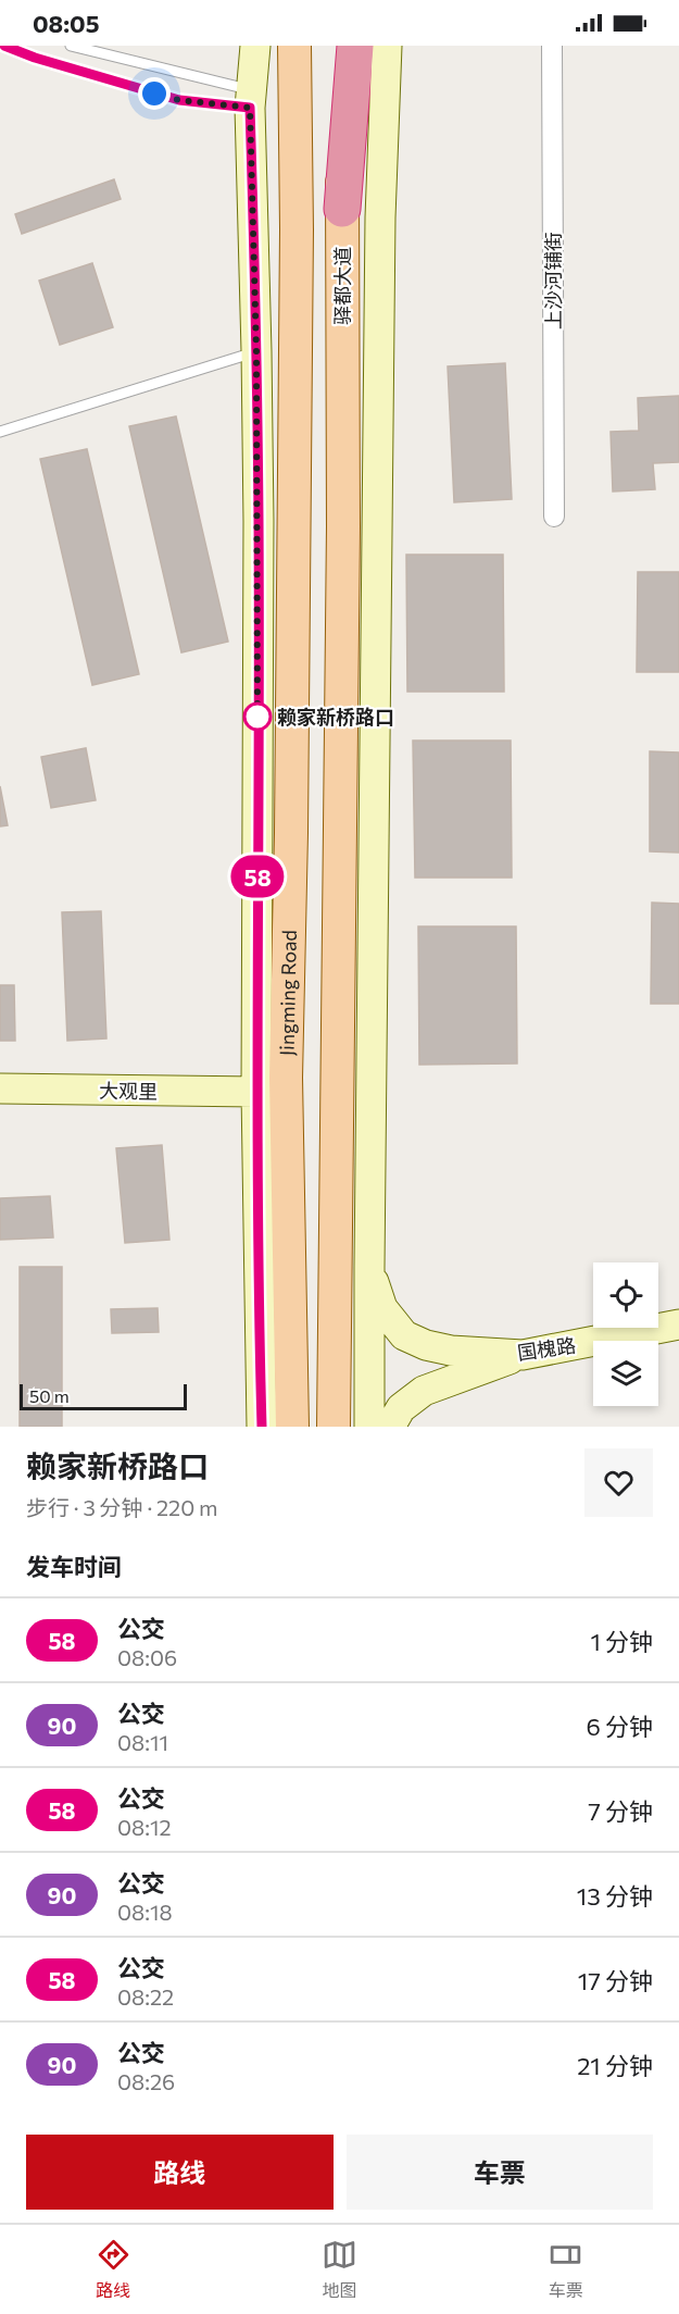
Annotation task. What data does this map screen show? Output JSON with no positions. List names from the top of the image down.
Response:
{
  "streets": {
    "main road": ["驿都大道", "Jingming Road"],
    "street": ["上沙河铺街", "大观里", "国槐路"]
  },
  "places": ["赖家新桥路口"],
  "lines": ["bus line 58"],
  "scale_bar": "50 m",
  "page": {
    "status": "08:05",
    "on_map": "58",
    "scale": "50 m",
    "heading": [
      ["赖家新桥路口", "步行 · 3 分钟 · 220 m"],
      "发车时间"
    ],
    "list": [
      {
        "mark": "58",
        "name": "公交",
        "note": "08:06",
        "value": "1 分钟"
      },
      {
        "mark": "90",
        "name": "公交",
        "note": "08:11",
        "value": "6 分钟"
      },
      {
        "mark": "58",
        "name": "公交",
        "note": "08:12",
        "value": "7 分钟"
      },
      {
        "mark": "90",
        "name": "公交",
        "note": "08:18",
        "value": "13 分钟"
      },
      {
        "mark": "58",
        "name": "公交",
        "note": "08:22",
        "value": "17 分钟"
      },
      {
        "mark": "90",
        "name": "公交",
        "note": "08:26",
        "value": "21 分钟"
      }
    ],
    "buttons": ["路线", "车票"],
    "tabs": ["路线", "地图", "车票"]
  }
}
